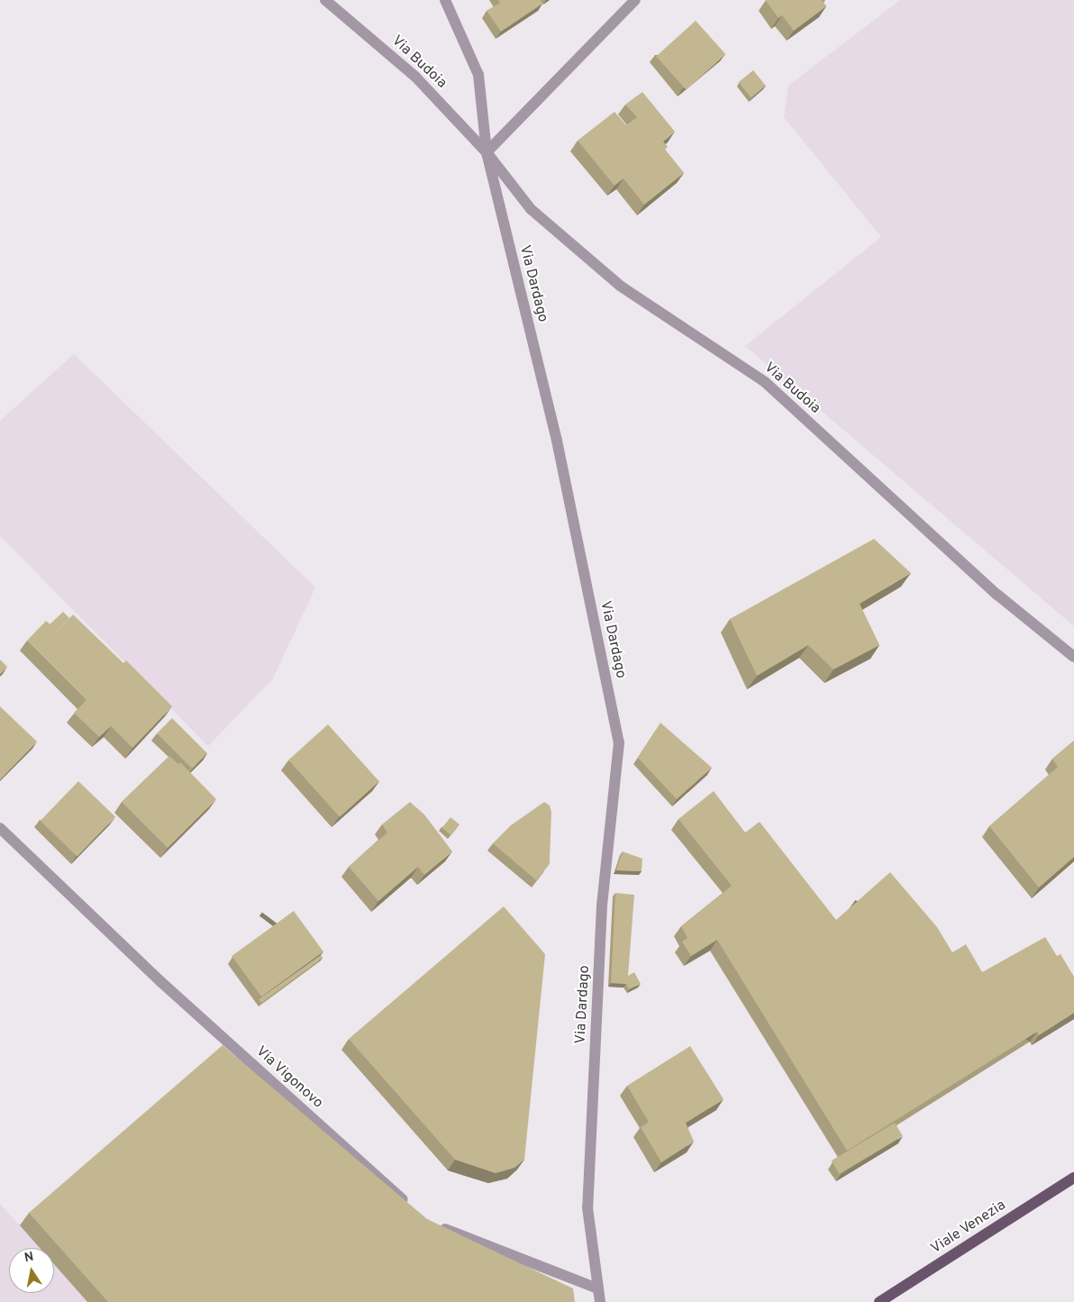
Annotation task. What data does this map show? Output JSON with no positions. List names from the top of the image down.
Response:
{
  "streets": {
    "main road": ["Viale Venezia"],
    "street": ["Via Budoia", "Via Dardago", "Via Vigonovo"]
  },
  "crossings": [
    ["Via Budoia", "Via Dardago"]
  ],
  "north": "top"
}
